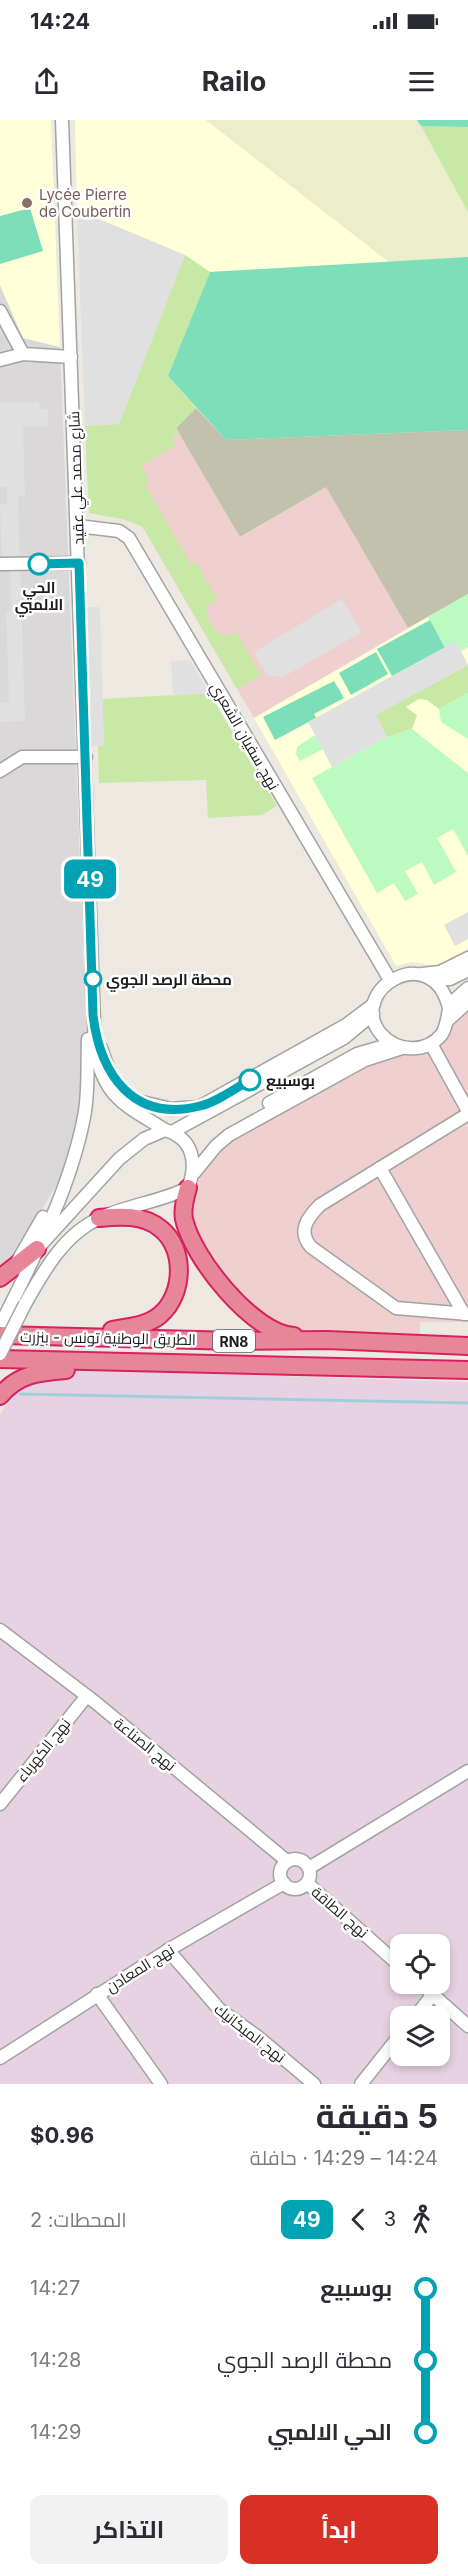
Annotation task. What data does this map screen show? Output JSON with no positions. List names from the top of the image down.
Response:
{
  "streets": {
    "highway": ["الطريق الوطنية تونس - بنزرت", "RN8"],
    "street": [
      "شارع محمد علي عقيد",
      "نهج سفيان الشعري",
      "نهج الصناعة",
      "نهج الكهرباء",
      "نهج الطاقة",
      "نهج المعادن",
      "نهج الميكانيك"
    ]
  },
  "crossings": [
    ["شارع محمد علي عقيد", "نهج سفيان الشعري"],
    ["نهج الصناعة", "نهج الكهرباء"],
    ["نهج الصناعة", "نهج الطاقة"],
    ["نهج الصناعة", "نهج المعادن"],
    ["نهج الطاقة", "نهج المعادن"],
    ["نهج المعادن", "نهج الميكانيك"]
  ],
  "places": [
    "Lycée Pierre de Coubertin",
    "الحي الالمبي",
    "محطة الرصد الجوي",
    "بوسبيع"
  ],
  "lines": ["bus line 49"],
  "page": {
    "status": "14:24",
    "header": "Railo",
    "on_map": "49",
    "heading": ["5 دقيقة", "14:24 – 14:29 · حافلة", "$0.96"],
    "legs": ["3", "49", "المحطات: 2"],
    "list": [
      {
        "name": "بوسبيع",
        "value": "14:27"
      },
      {
        "name": "محطة الرصد الجوي",
        "value": "14:28"
      },
      {
        "name": "الحي الالمبي",
        "value": "14:29"
      }
    ],
    "buttons": ["ابدأ", "التذاكر"]
  }
}
